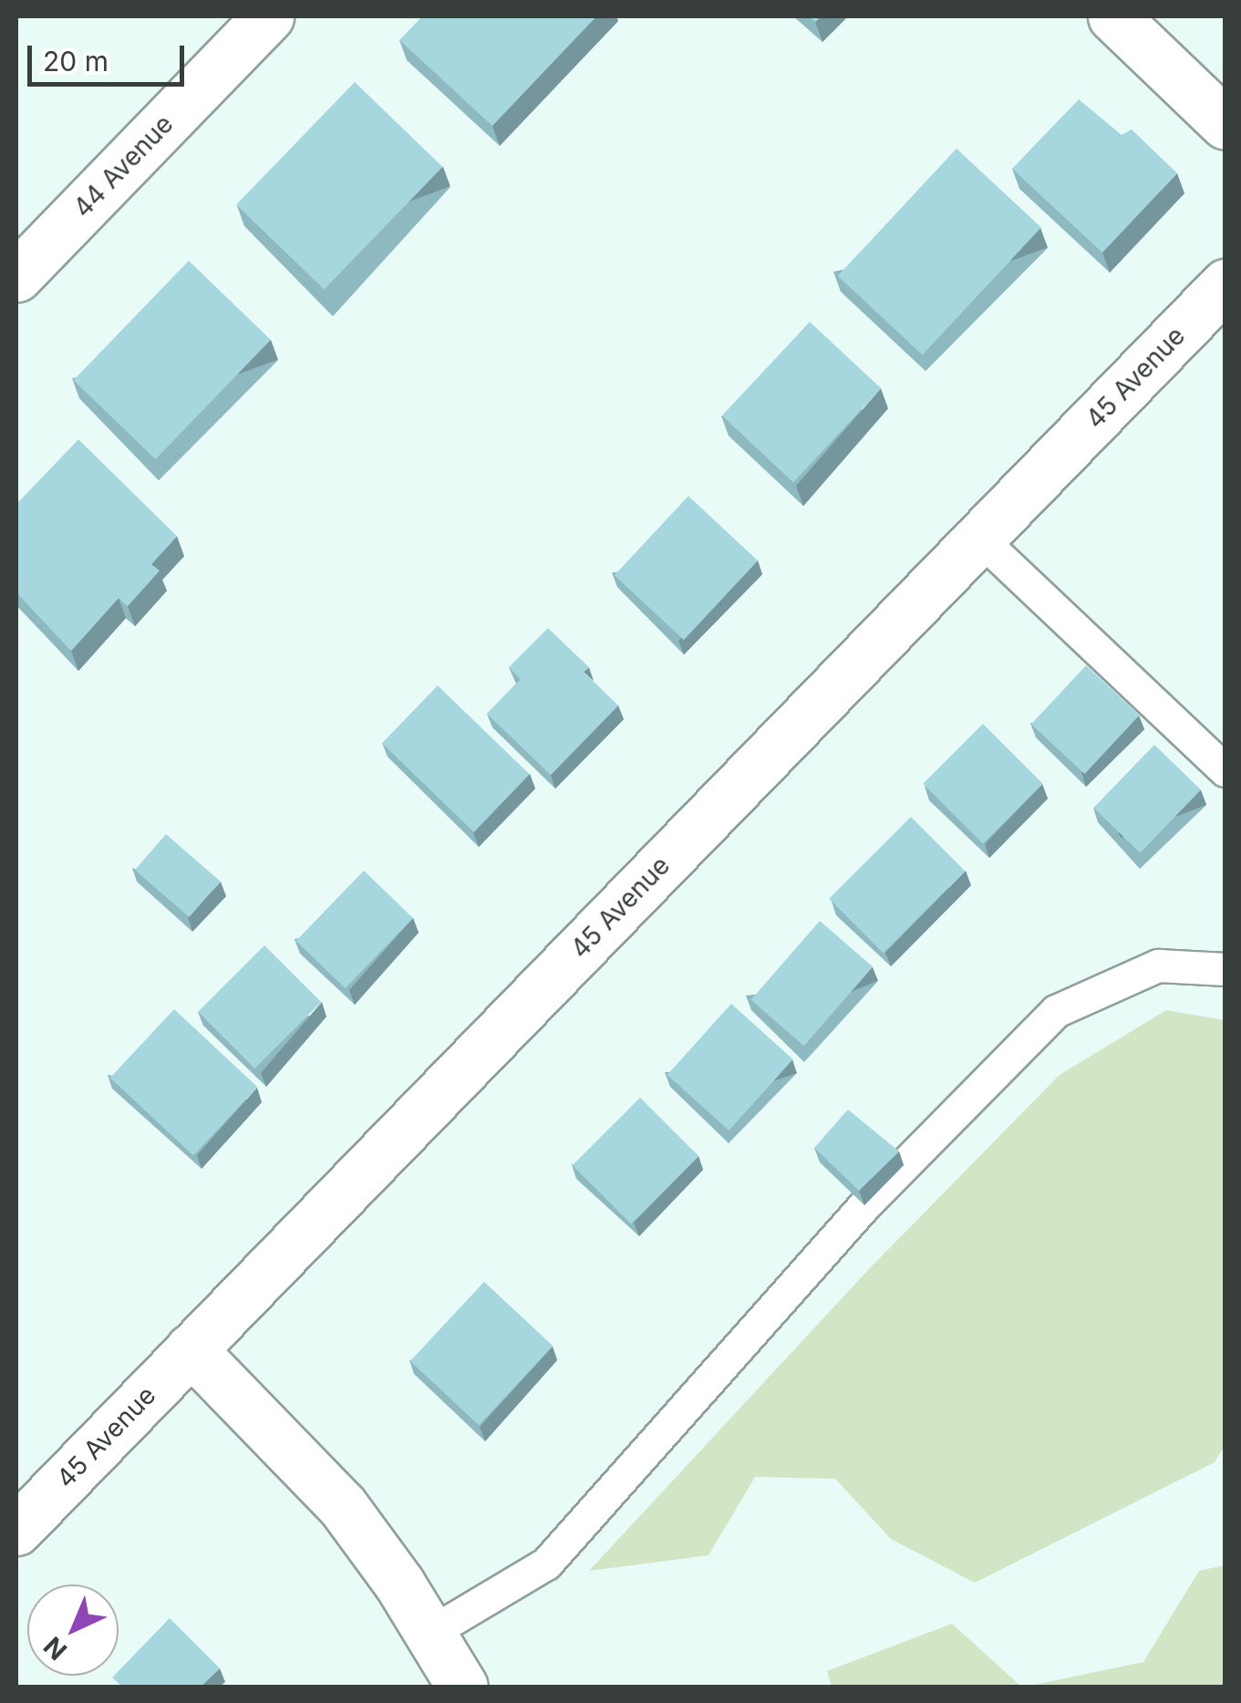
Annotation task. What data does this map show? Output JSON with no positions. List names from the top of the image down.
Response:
{
  "streets": {
    "street": ["44 Avenue", "45 Avenue"]
  },
  "scale_bar": "20 m",
  "north": "bottom left"
}
